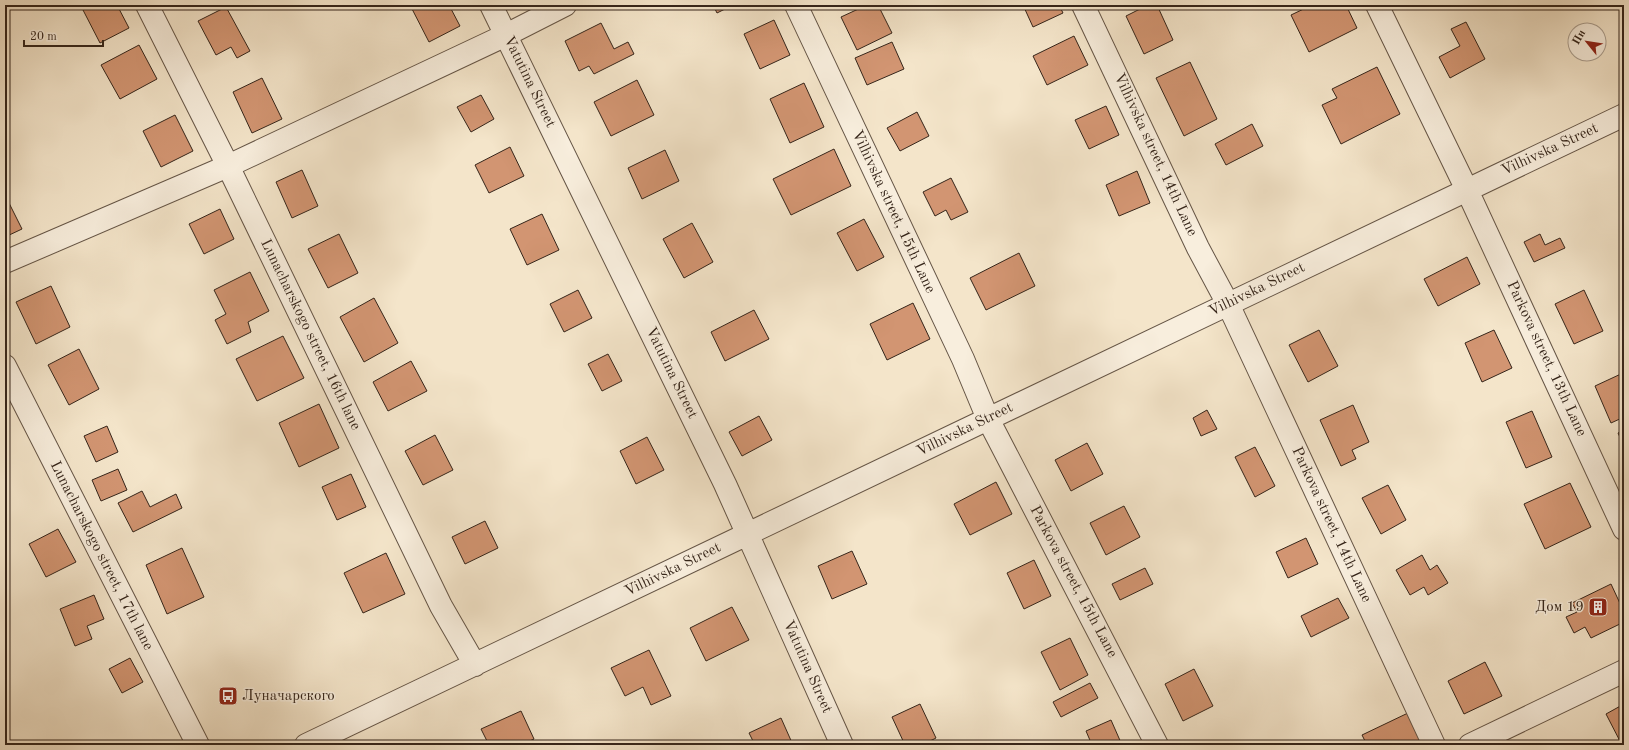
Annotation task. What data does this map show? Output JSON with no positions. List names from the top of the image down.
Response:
{
  "streets": {
    "street": [
      "Vatutina Street",
      "Vilhivska Street",
      "Vilhivska street, 14th Lane",
      "Vilhivska street, 15th Lane",
      "Lunacharskogo street, 16th lane",
      "Parkova street, 13th Lane",
      "Parkova street, 14th Lane",
      "Lunacharskogo street, 17th lane",
      "Parkova street, 15th Lane"
    ]
  },
  "crossings": [
    ["Vatutina Street", "Vilhivska Street"],
    ["Vilhivska Street", "Vilhivska street, 14th Lane"],
    ["Vilhivska Street", "Vilhivska street, 15th Lane"],
    ["Vilhivska Street", "Lunacharskogo street, 16th lane"],
    ["Vilhivska Street", "Parkova street, 13th Lane"],
    ["Vilhivska Street", "Parkova street, 14th Lane"],
    ["Vilhivska Street", "Parkova street, 15th Lane"],
    ["Vilhivska street, 14th Lane", "Parkova street, 14th Lane"],
    ["Vilhivska street, 15th Lane", "Parkova street, 15th Lane"]
  ],
  "places": {
    "building": ["Дом 19"],
    "bus stop": ["Луначарского"]
  },
  "scale_bar": "20 m",
  "north": "top left"
}
